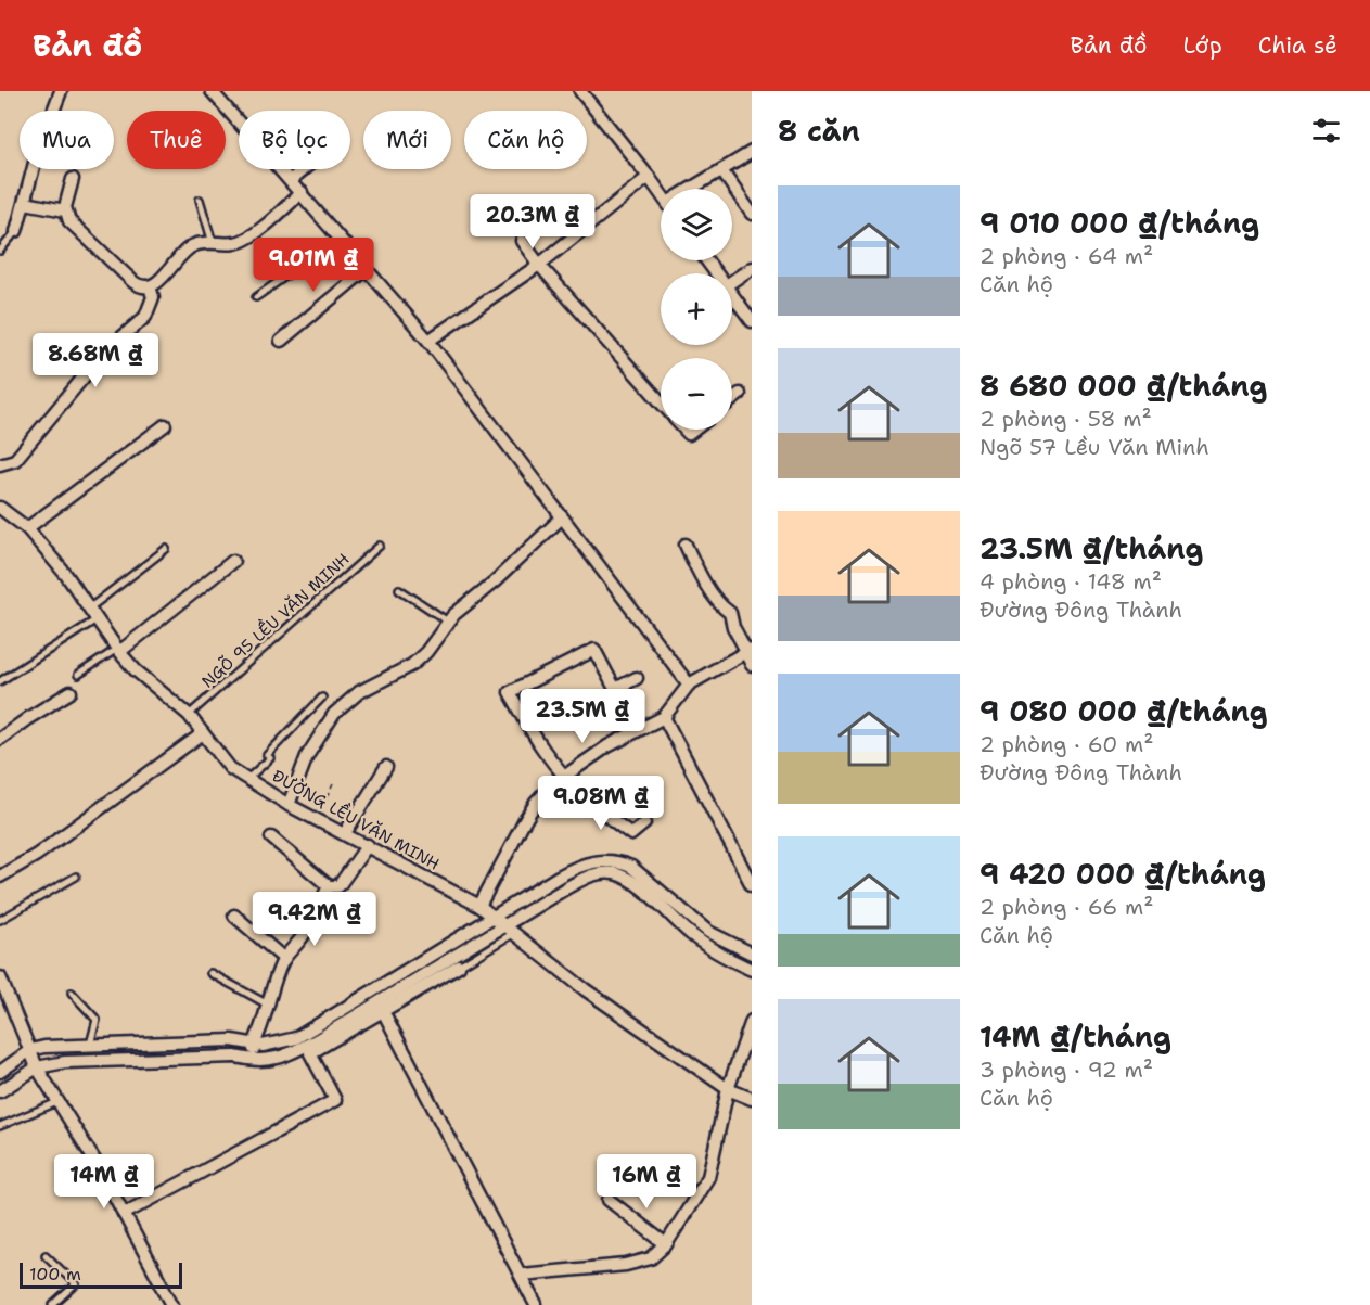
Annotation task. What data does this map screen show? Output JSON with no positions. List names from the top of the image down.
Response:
{
  "streets": {
    "street": ["ĐƯỜNG LỀU VĂN MINH"],
    "lane": ["NGÕ 95 LỀU VĂN MINH"]
  },
  "crossings": [
    ["NGÕ 95 LỀU VĂN MINH", "ĐƯỜNG LỀU VĂN MINH"]
  ],
  "scale_bar": "100 m",
  "page": {
    "header": "Bản đồ",
    "nav": ["Bản đồ", "Lớp", "Chia sẻ"],
    "heading": "8 căn",
    "chip": [
      "Mua",
      "Thuê",
      "Bộ lọc",
      "Mới",
      "Căn hộ"
    ],
    "list": [
      {
        "name": "9 010 000 ₫/tháng",
        "note": "2 phòng · 64 m² · Căn hộ"
      },
      {
        "name": "8 680 000 ₫/tháng",
        "note": "2 phòng · 58 m² · Ngõ 57 Lều Văn Minh"
      },
      {
        "name": "23.5M ₫/tháng",
        "note": "4 phòng · 148 m² · Đường Đông Thành"
      },
      {
        "name": "9 080 000 ₫/tháng",
        "note": "2 phòng · 60 m² · Đường Đông Thành"
      },
      {
        "name": "9 420 000 ₫/tháng",
        "note": "2 phòng · 66 m² · Căn hộ"
      },
      {
        "name": "14M ₫/tháng",
        "note": "3 phòng · 92 m² · Căn hộ"
      }
    ],
    "map_buttons": ["+", "−"],
    "price": [
      "20.3M ₫",
      "9.01M ₫",
      "8.68M ₫",
      "23.5M ₫",
      "9.08M ₫",
      "9.42M ₫",
      "14M ₫",
      "16M ₫"
    ],
    "scale": "100 m"
  }
}
